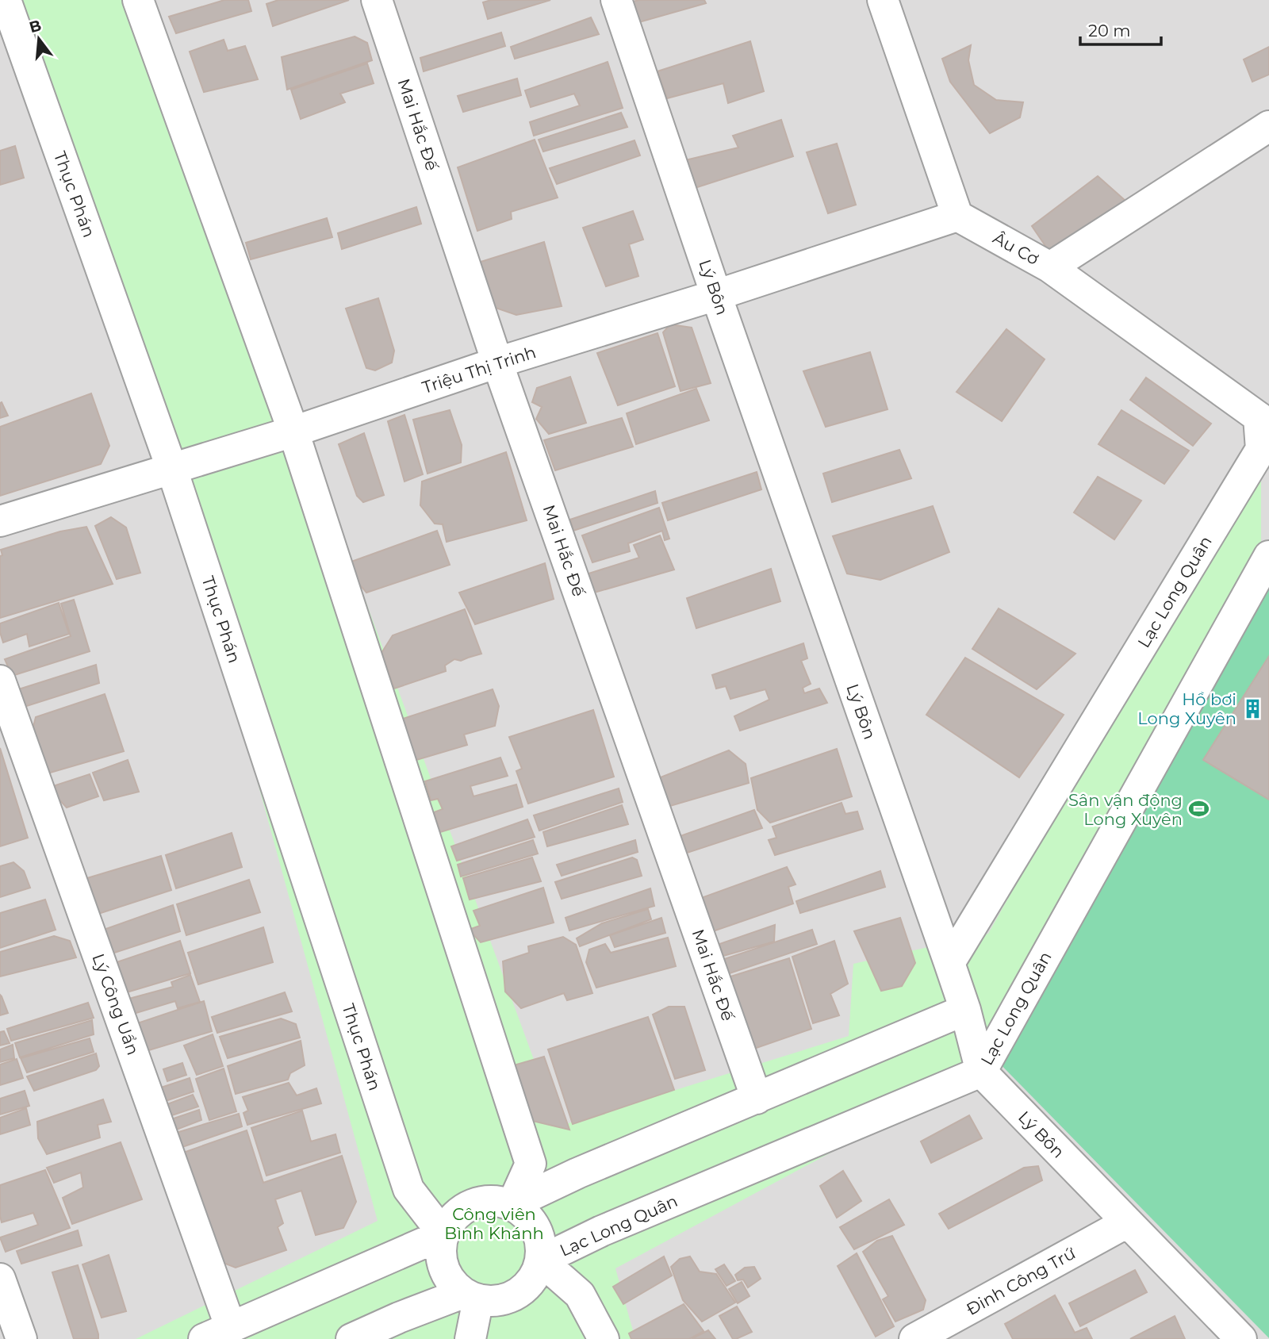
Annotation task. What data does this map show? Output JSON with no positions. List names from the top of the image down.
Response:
{
  "streets": {
    "street": [
      "Mai Hắc Đế",
      "Thục Phán",
      "Âu Cơ",
      "Lý Bôn",
      "Triệu Thị Trinh",
      "Lạc Long Quân",
      "Lý Công Uẩn",
      "Đinh Công Trứ"
    ]
  },
  "crossings": [
    ["Mai Hắc Đế", "Triệu Thị Trinh"],
    ["Thục Phán", "Triệu Thị Trinh"],
    ["Thục Phán", "Lạc Long Quân"],
    ["Âu Cơ", "Triệu Thị Trinh"],
    ["Âu Cơ", "Lạc Long Quân"],
    ["Lý Bôn", "Triệu Thị Trinh"],
    ["Lý Bôn", "Lạc Long Quân"],
    ["Lý Bôn", "Đinh Công Trứ"]
  ],
  "parks": ["Công viên Bình Khánh"],
  "places": {
    "building": ["Hồ bơi Long Xuyên"],
    "sports": ["Sân vận động Long Xuyên"]
  },
  "scale_bar": "20 m",
  "north": "top"
}
